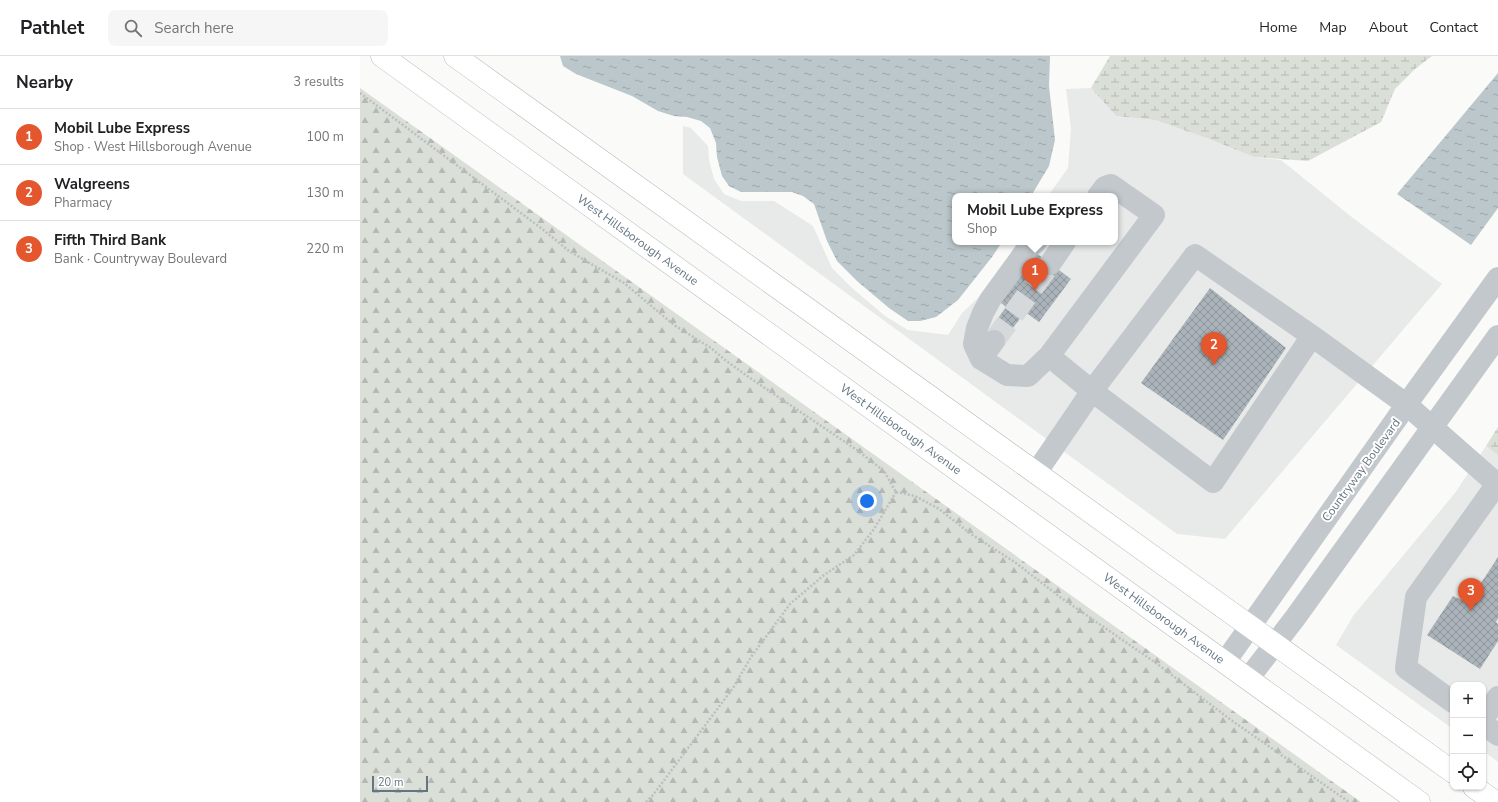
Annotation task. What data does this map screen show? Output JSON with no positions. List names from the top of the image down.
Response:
{
  "streets": {
    "main road": ["West Hillsborough Avenue"],
    "street": ["Countryway Boulevard"]
  },
  "crossings": [
    ["West Hillsborough Avenue", "Countryway Boulevard"]
  ],
  "scale_bar": "20 m",
  "page": {
    "header": "Pathlet",
    "search": "Search here",
    "nav": [
      "Home",
      "Map",
      "About",
      "Contact"
    ],
    "heading": ["Nearby", "3 results"],
    "list": [
      {
        "mark": "1",
        "name": "Mobil Lube Express",
        "note": "Shop · West Hillsborough Avenue",
        "value": "100 m"
      },
      {
        "mark": "2",
        "name": "Walgreens",
        "note": "Pharmacy",
        "value": "130 m"
      },
      {
        "mark": "3",
        "name": "Fifth Third Bank",
        "note": "Bank · Countryway Boulevard",
        "value": "220 m"
      }
    ],
    "popup": ["Mobil Lube Express", "Shop"],
    "pins": ["1", "2", "3"],
    "map_buttons": ["+", "−"],
    "scale": "20 m"
  }
}
